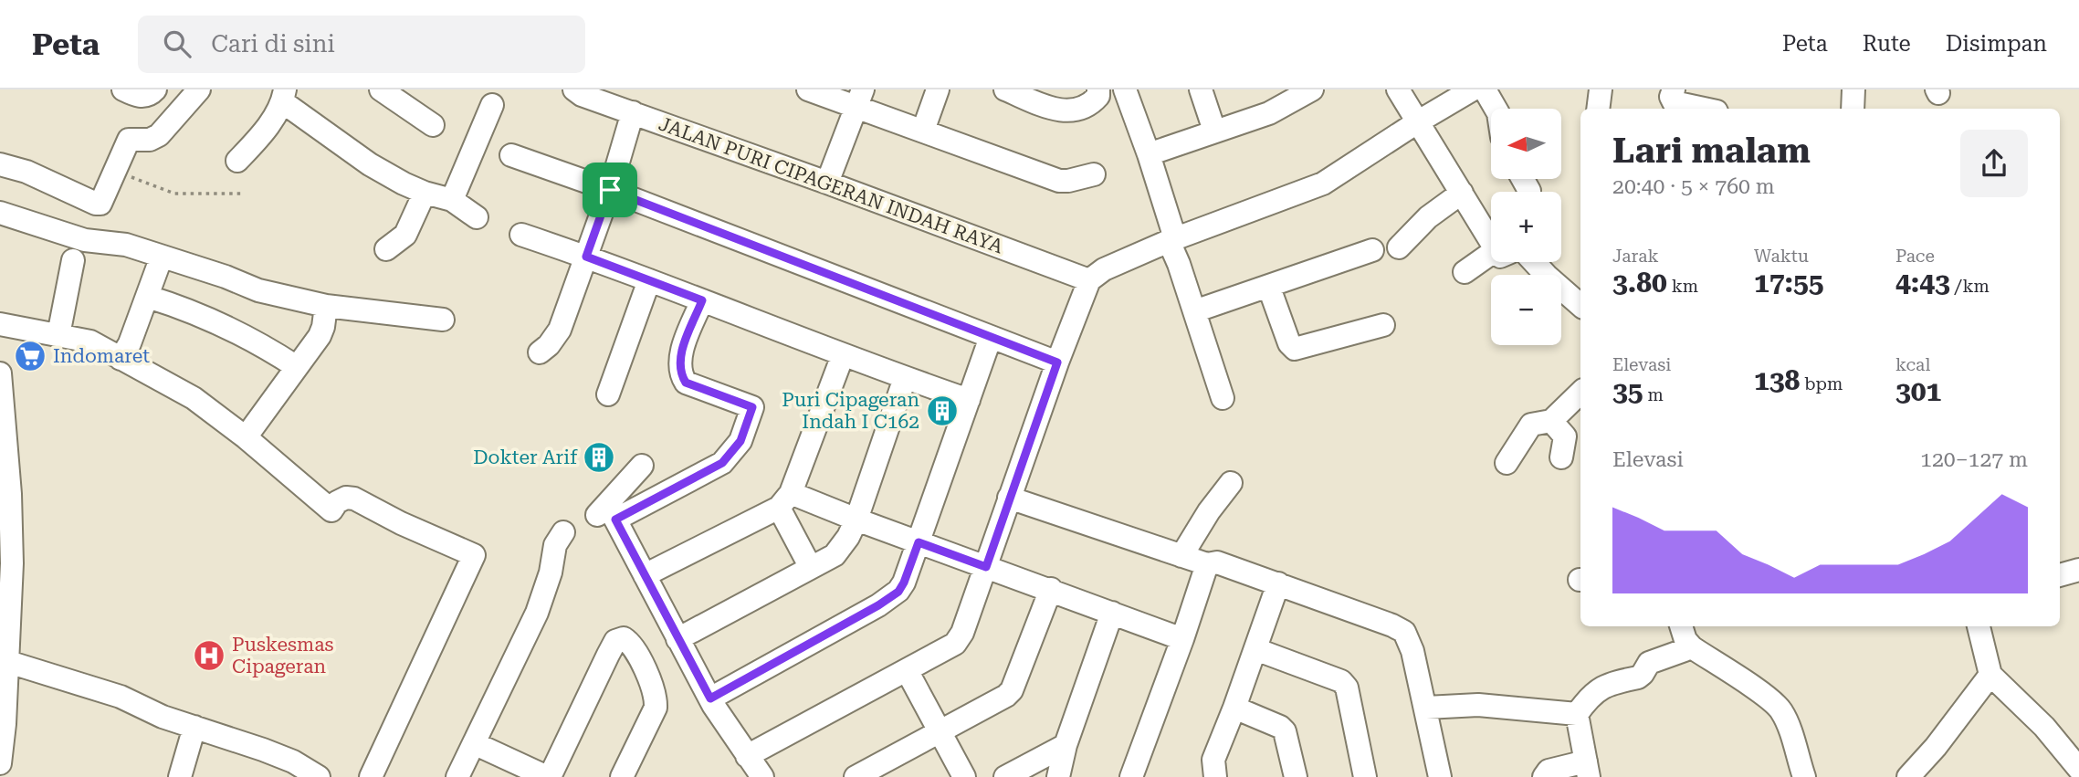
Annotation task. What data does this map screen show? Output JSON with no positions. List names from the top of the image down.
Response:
{
  "streets": {
    "street": ["JALAN PURI CIPAGERAN INDAH RAYA"]
  },
  "places": {
    "supermarket": ["Indomaret"],
    "building": ["Puri Cipageran Indah I C162", "Dokter Arif"],
    "hospital": ["Puskesmas Cipageran"]
  },
  "north": "left",
  "page": {
    "header": "Peta",
    "search": "Cari di sini",
    "nav": ["Peta", "Rute", "Disimpan"],
    "map_buttons": ["+", "−"],
    "heading": ["Lari malam", "20:40 · 5 × 760 m"],
    "stats": [
      ["Jarak", "3.80 km"],
      ["Waktu", "17:55"],
      ["Pace", "4:43 /km"],
      ["Elevasi", "35 m"],
      ["138 bpm"],
      ["kcal", "301"]
    ],
    "chart": ["Elevasi", "120–127 m"]
  }
}
